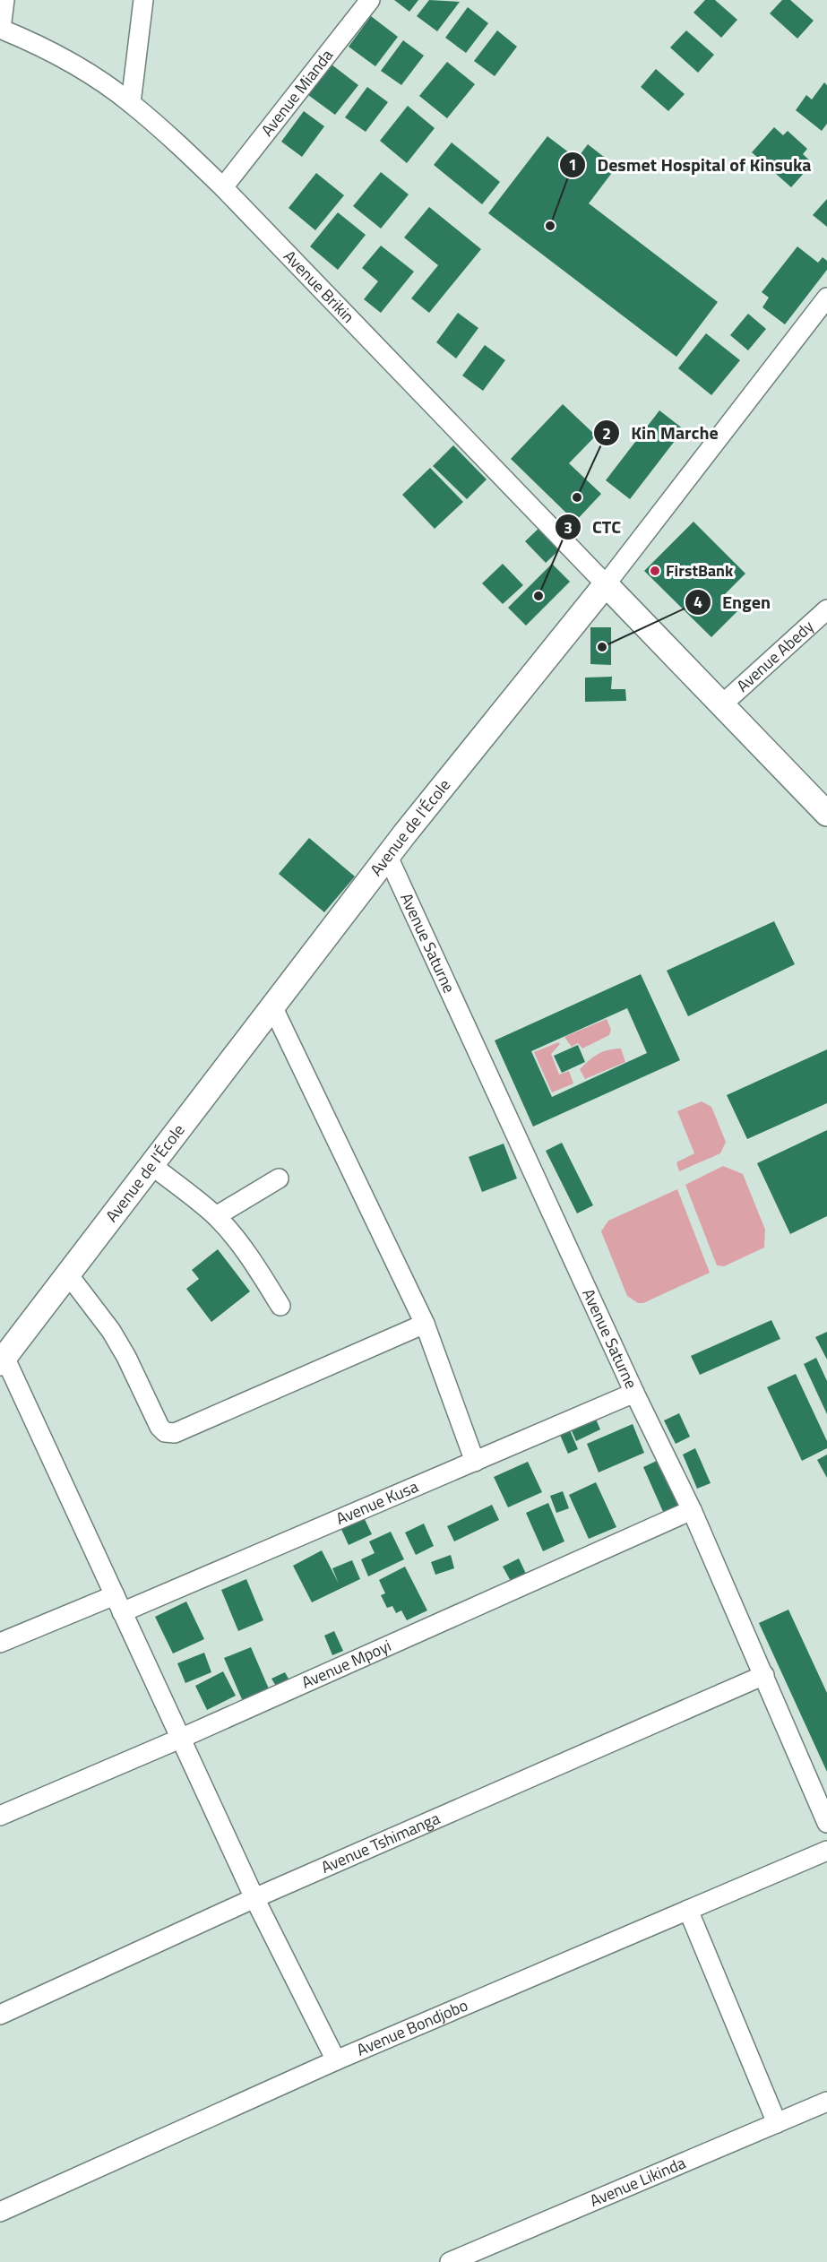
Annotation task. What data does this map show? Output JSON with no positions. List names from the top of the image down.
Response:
{
  "streets": {
    "main road": ["Avenue de l'École"],
    "street": [
      "Avenue Mianda",
      "Avenue Brikin",
      "Avenue Abedy",
      "Avenue Saturne",
      "Avenue Kusa",
      "Avenue Mpoyi",
      "Avenue Tshimanga",
      "Avenue Bondjobo",
      "Avenue Likinda"
    ]
  },
  "crossings": [
    ["Avenue Mianda", "Avenue Brikin"],
    ["Avenue Brikin", "Avenue de l'École"],
    ["Avenue de l'École", "Avenue Saturne"],
    ["Avenue Saturne", "Avenue Kusa"],
    ["Avenue Saturne", "Avenue Mpoyi"],
    ["Avenue Saturne", "Avenue Tshimanga"]
  ],
  "places": [
    "Desmet Hospital of Kinsuka",
    "Kin Marche",
    "FirstBank",
    "CTC",
    "Engen"
  ]
}
